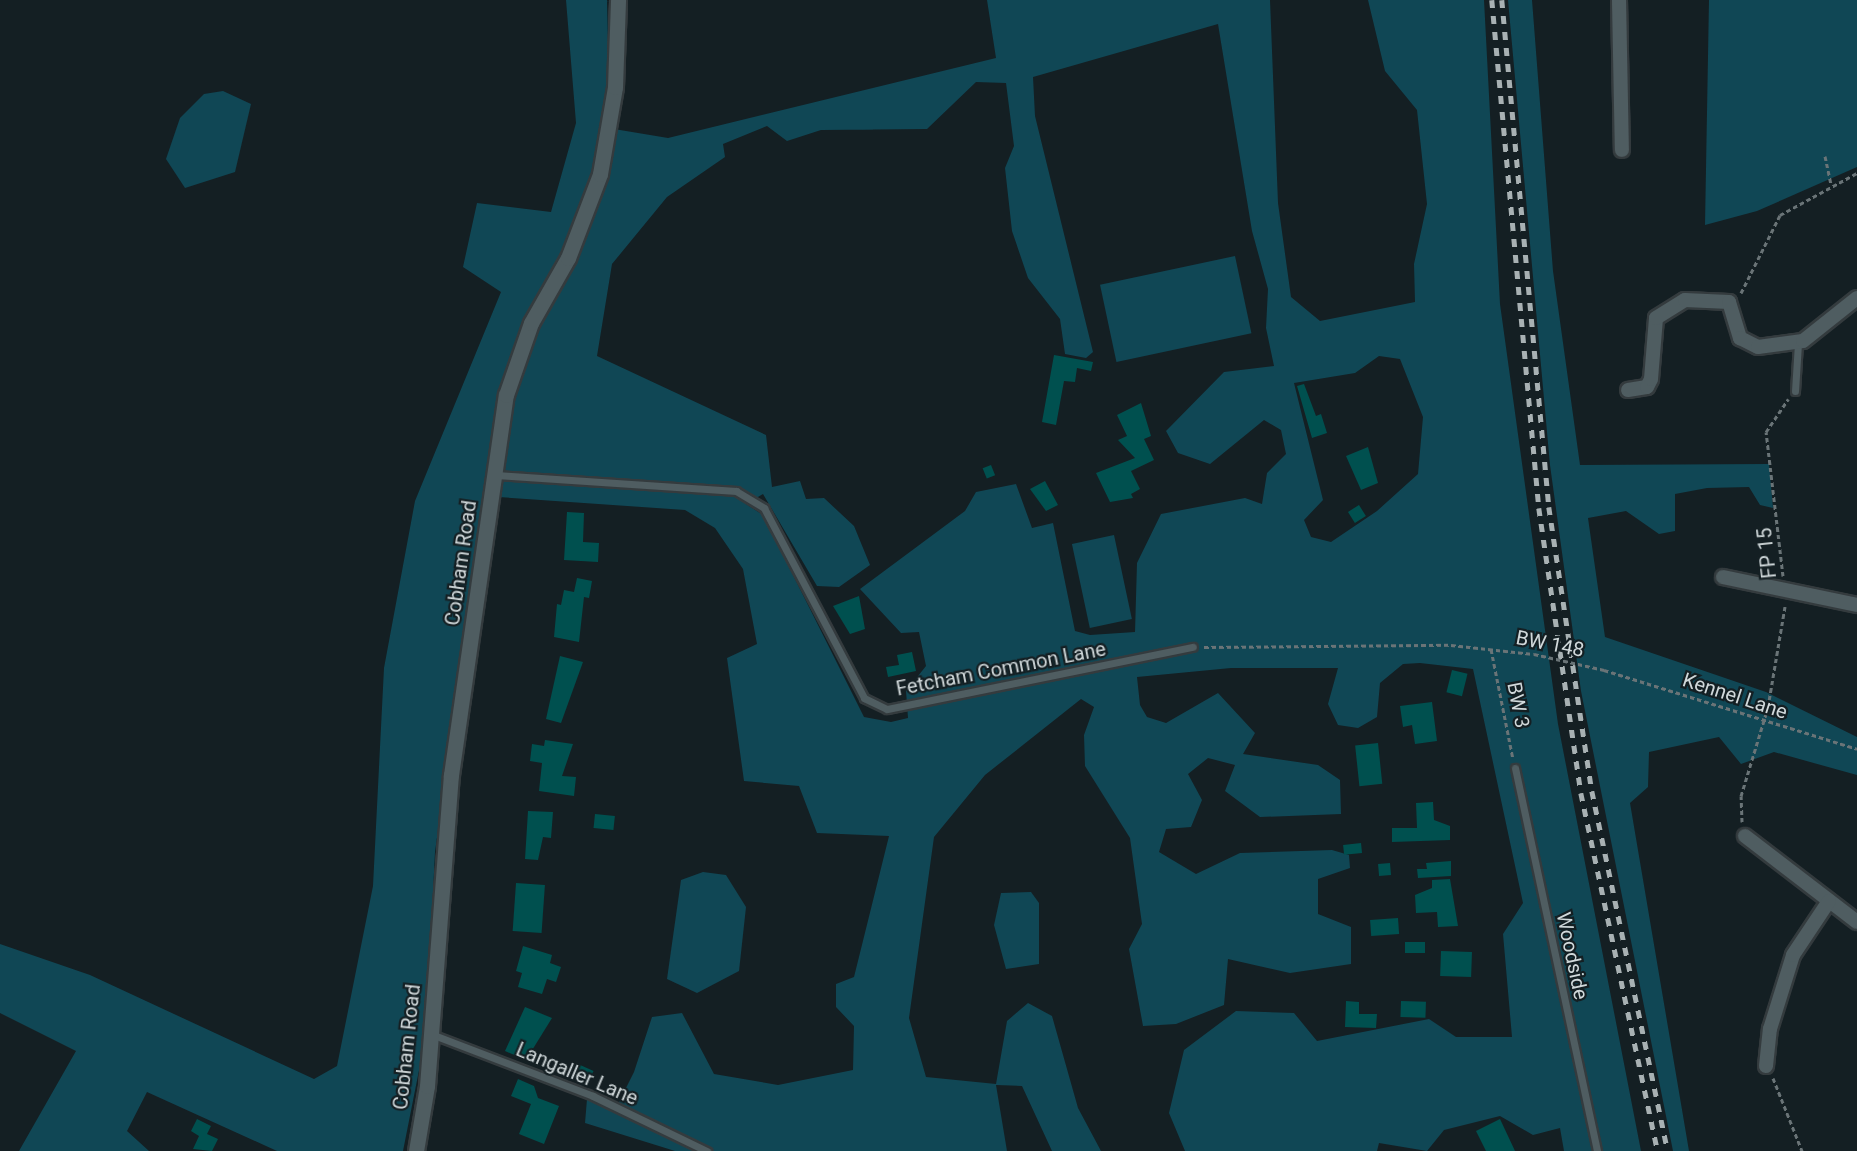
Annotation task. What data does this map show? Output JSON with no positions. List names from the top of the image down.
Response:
{
  "streets": {
    "street": ["Cobham Road"],
    "lane": ["Fetcham Common Lane", "Woodside", "Langaller Lane"],
    "path": [
      "FP 15",
      "BW 148",
      "Kennel Lane",
      "BW 3"
    ]
  },
  "crossings": [
    ["FP 15", "Kennel Lane"],
    ["Cobham Road", "Fetcham Common Lane"],
    ["Cobham Road", "Langaller Lane"],
    ["BW 148", "Kennel Lane"],
    ["BW 148", "BW 3"],
    ["BW 3", "Woodside"]
  ]
}
